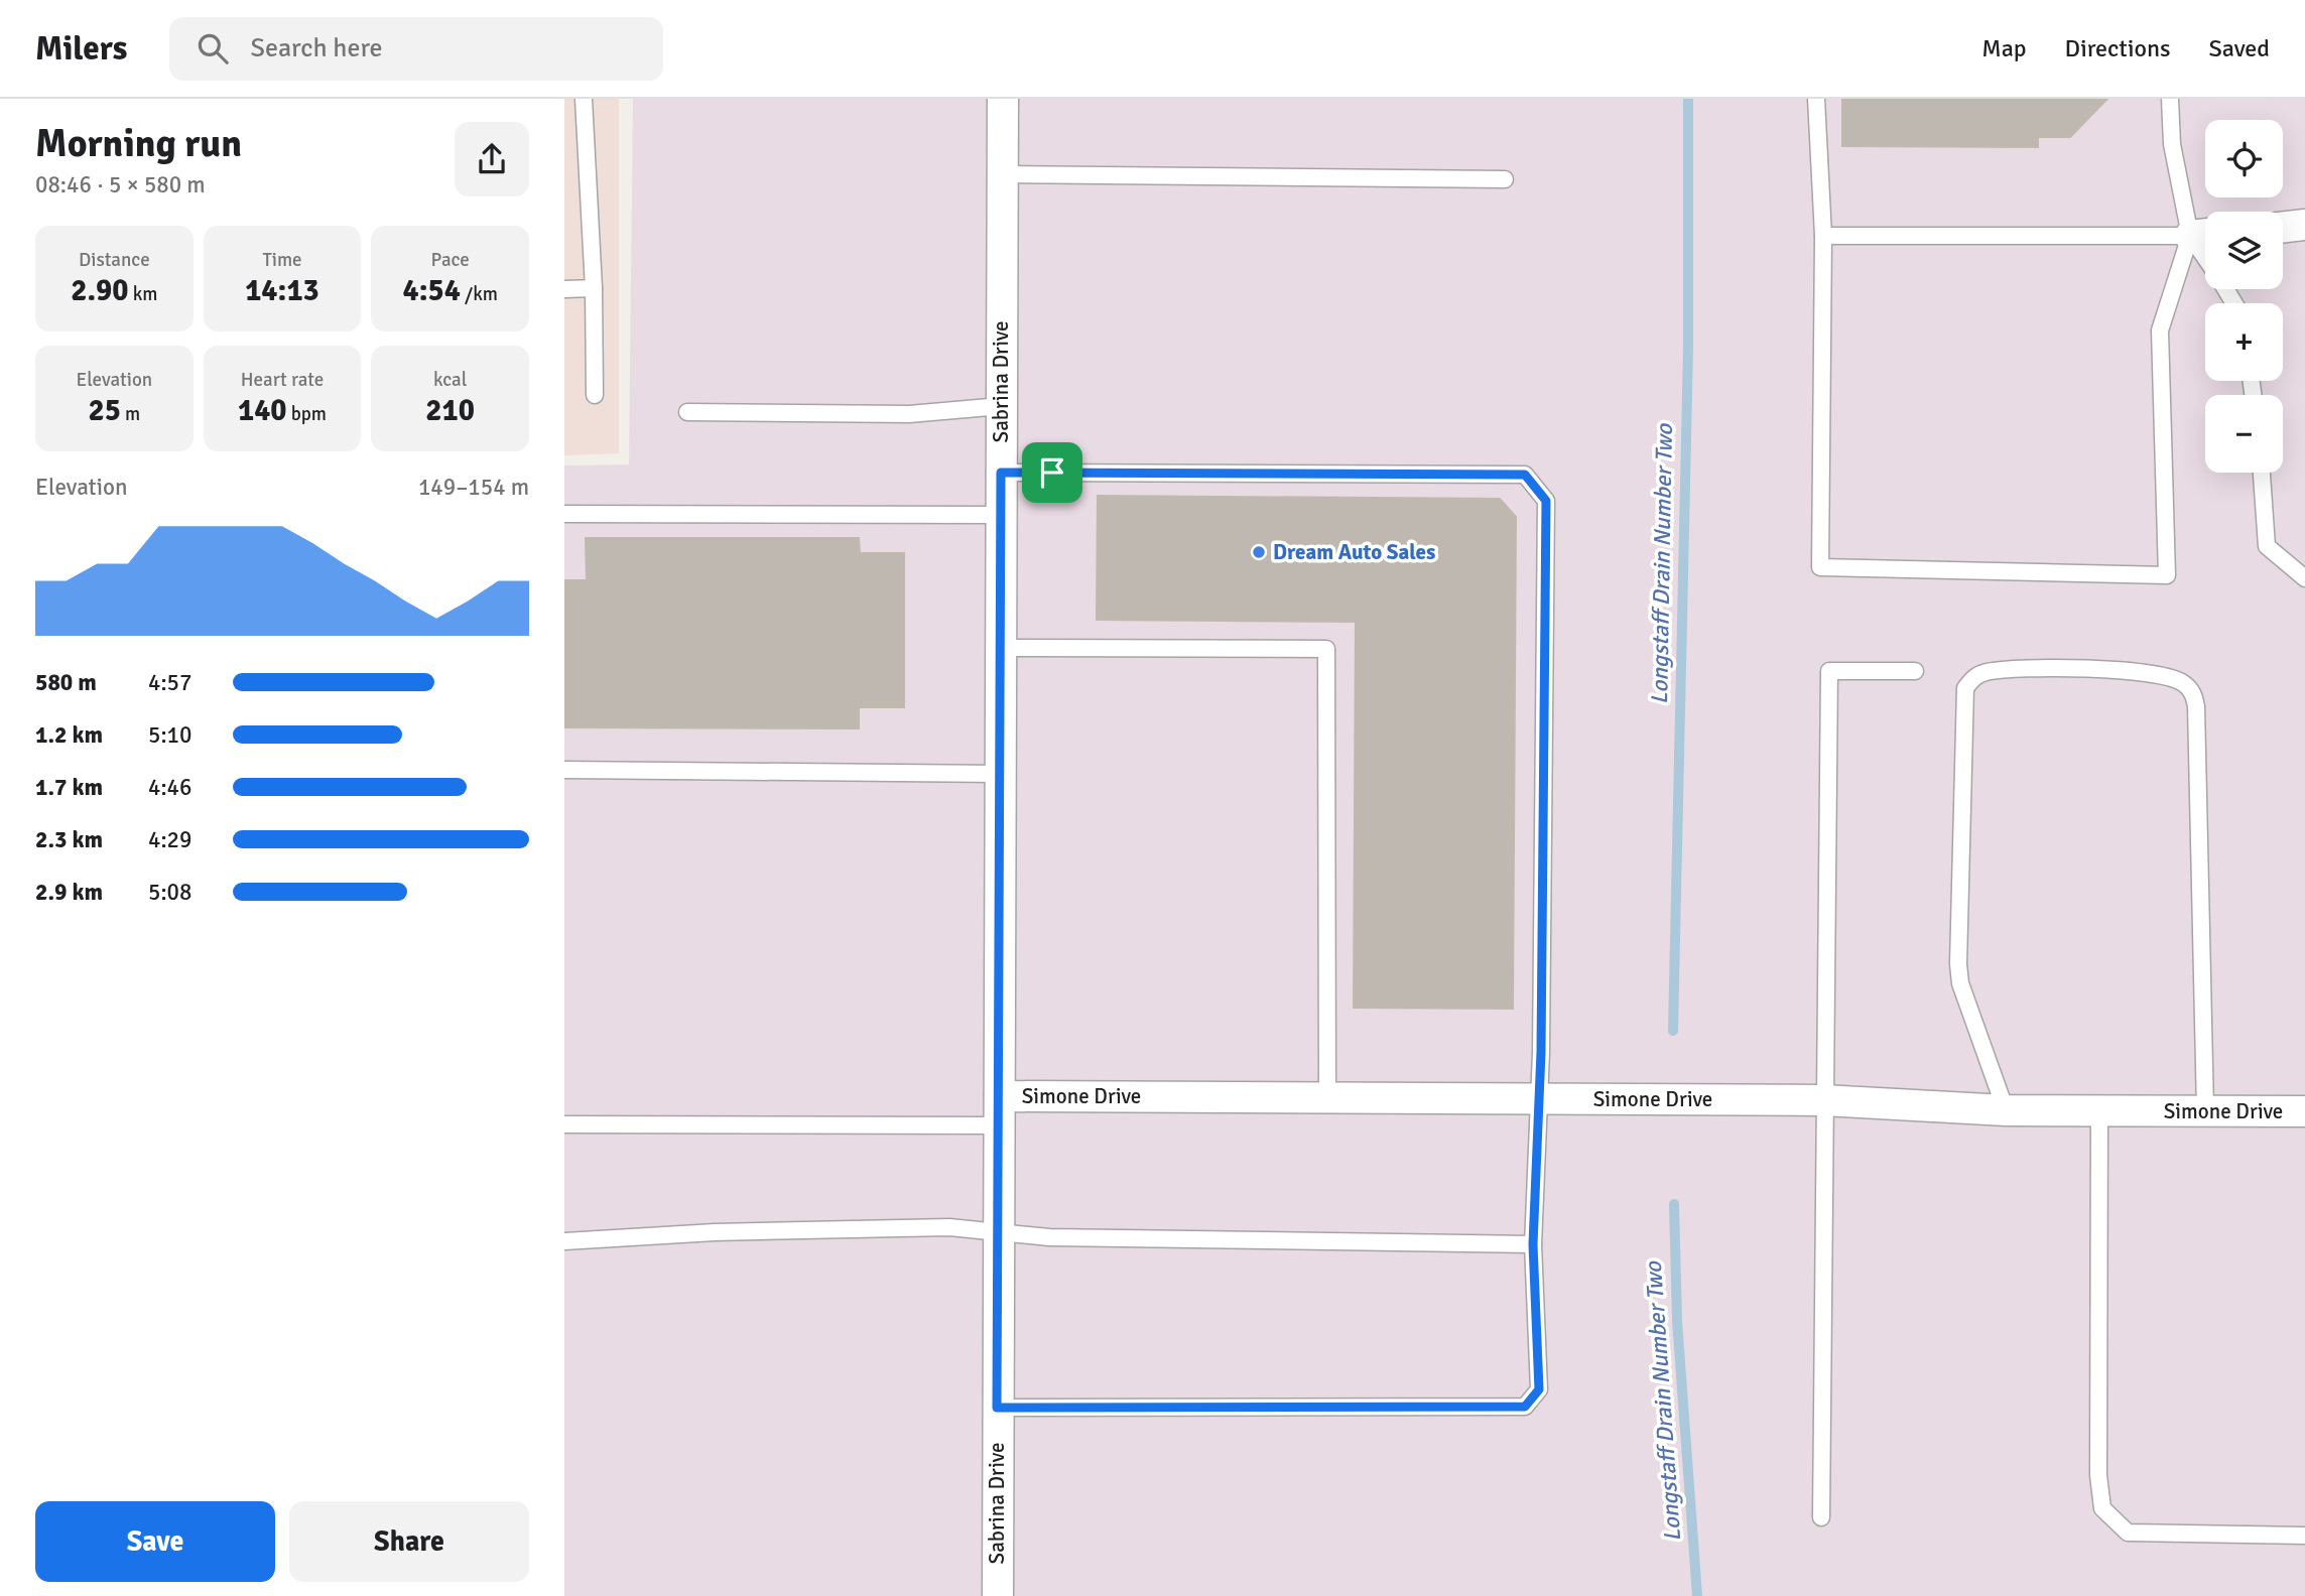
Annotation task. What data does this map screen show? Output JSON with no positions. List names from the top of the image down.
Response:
{
  "streets": {
    "street": ["Sabrina Drive", "Simone Drive"]
  },
  "crossings": [
    ["Sabrina Drive", "Simone Drive"]
  ],
  "water": ["Longstaff Drain Number Two"],
  "places": ["Dream Auto Sales"],
  "page": {
    "header": "Milers",
    "search": "Search here",
    "nav": ["Map", "Directions", "Saved"],
    "heading": ["Morning run", "08:46 · 5 × 580 m"],
    "map_buttons": ["+", "−"],
    "stats": [
      ["Distance", "2.90 km"],
      ["Time", "14:13"],
      ["Pace", "4:54 /km"],
      ["Elevation", "25 m"],
      ["Heart rate", "140 bpm"],
      ["kcal", "210"]
    ],
    "chart": ["Elevation", "149–154 m"],
    "list": [
      {
        "name": "580 m",
        "note": "4:57"
      },
      {
        "name": "1.2 km",
        "note": "5:10"
      },
      {
        "name": "1.7 km",
        "note": "4:46"
      },
      {
        "name": "2.3 km",
        "note": "4:29"
      },
      {
        "name": "2.9 km",
        "note": "5:08"
      }
    ],
    "buttons": ["Save", "Share"]
  }
}
